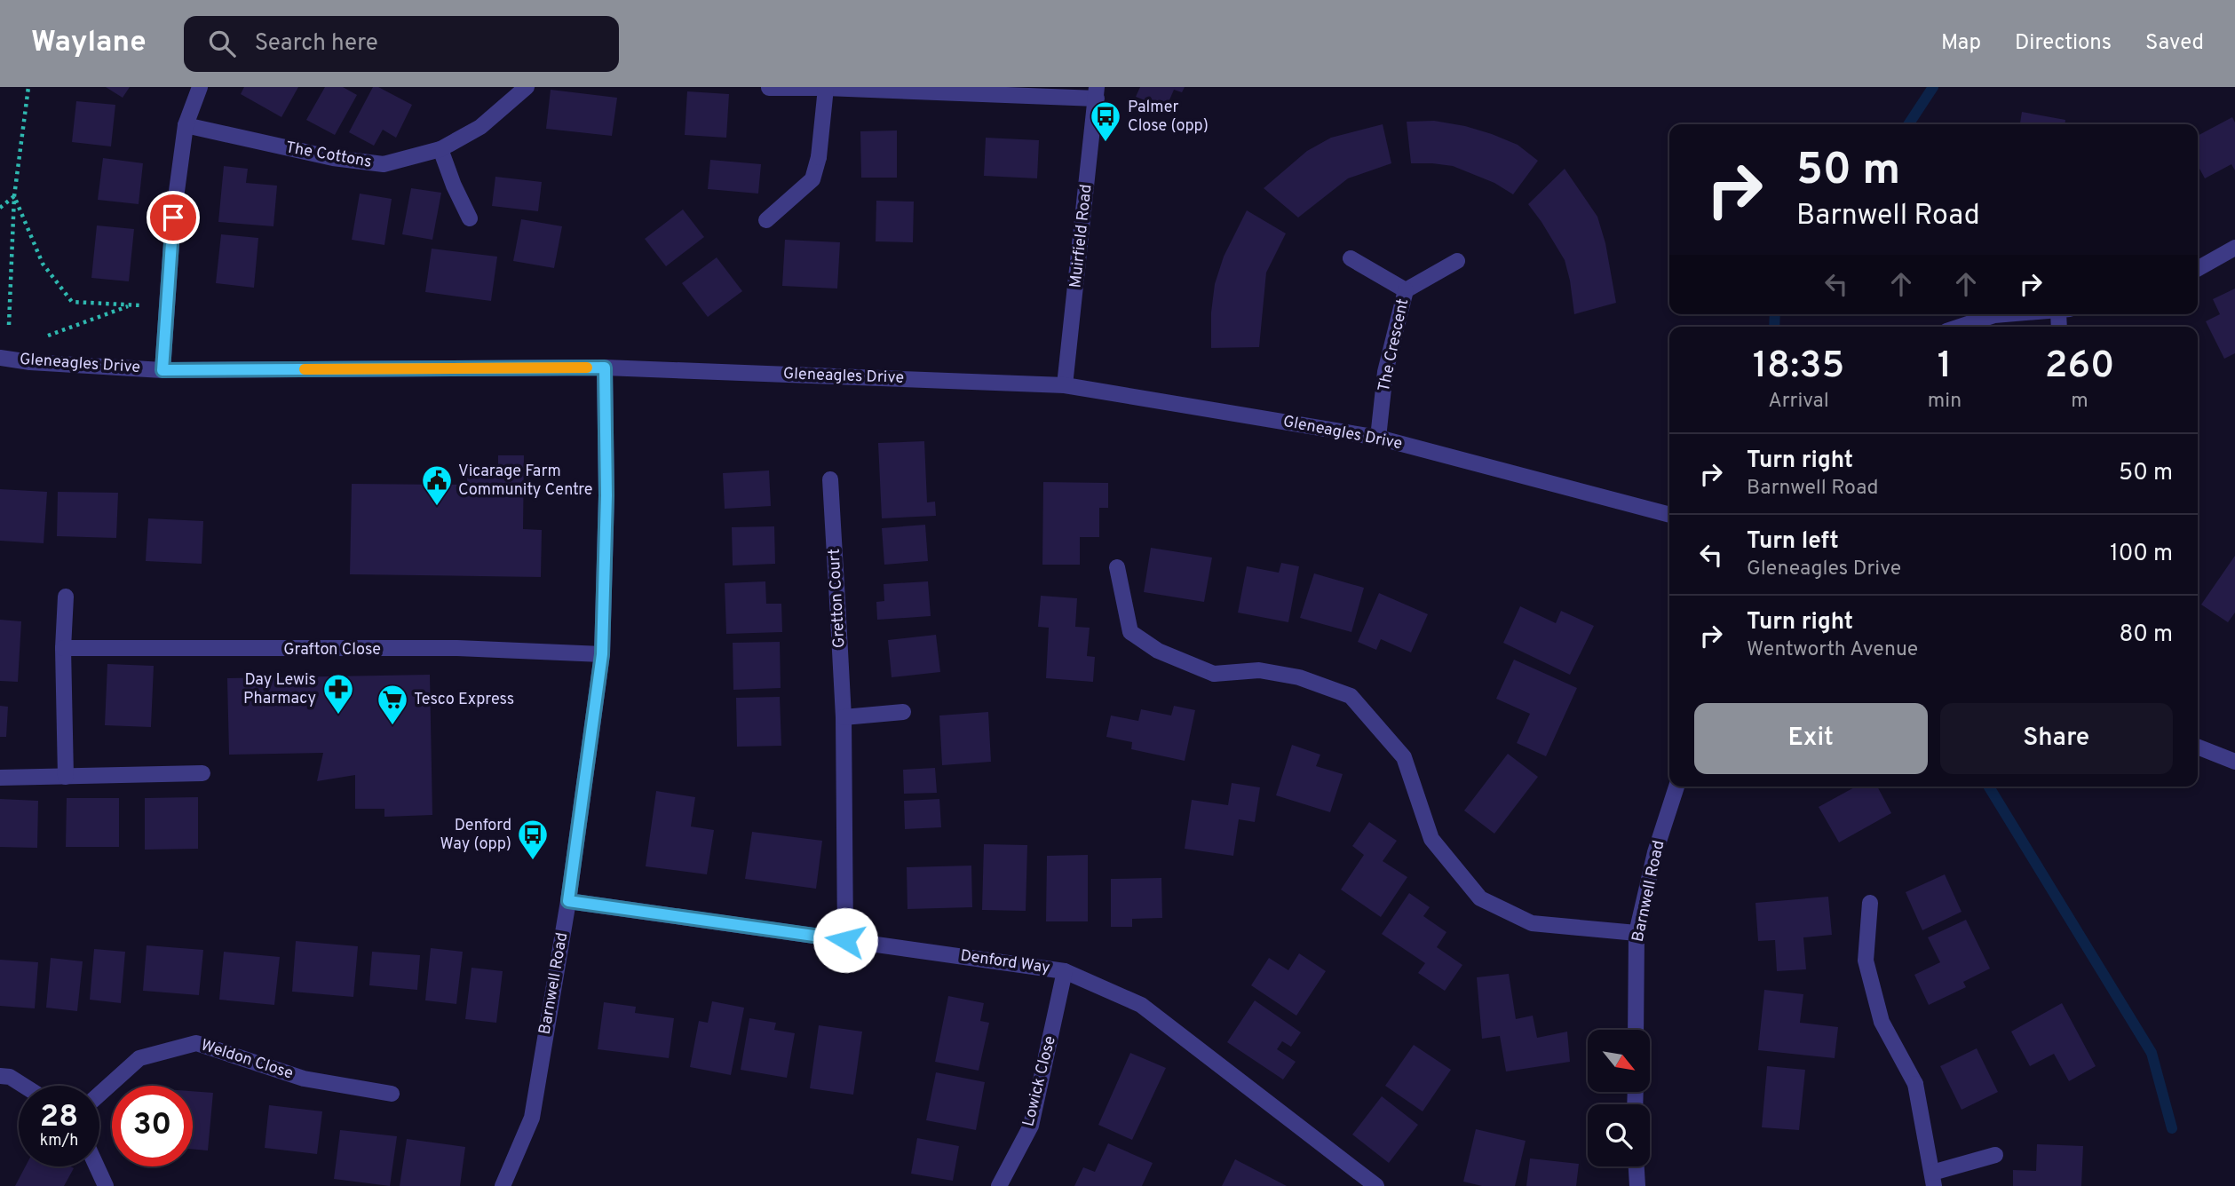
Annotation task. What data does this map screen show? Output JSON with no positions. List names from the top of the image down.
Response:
{
  "streets": {
    "street": [
      "The Cottons",
      "Muirfield Road",
      "The Crescent",
      "Gleneagles Drive",
      "Gretton Court",
      "Grafton Close",
      "Barnwell Road",
      "Denford Way",
      "Weldon Close",
      "Lowick Close"
    ]
  },
  "crossings": [
    ["Muirfield Road", "Gleneagles Drive"],
    ["The Crescent", "Gleneagles Drive"],
    ["Gleneagles Drive", "Barnwell Road"],
    ["Gretton Court", "Denford Way"],
    ["Grafton Close", "Barnwell Road"],
    ["Barnwell Road", "Denford Way"],
    ["Denford Way", "Lowick Close"]
  ],
  "places": {
    "bus stop": ["Palmer Close (opp)", "Denford Way (opp)"],
    "public building": ["Vicarage Farm Community Centre"],
    "pharmacy": ["Day Lewis Pharmacy"],
    "supermarket": ["Tesco Express"]
  },
  "north": "bottom right",
  "page": {
    "header": "Waylane",
    "search": "Search here",
    "nav": ["Map", "Directions", "Saved"],
    "turn": ["50 m", "Barnwell Road"],
    "eta": [
      "18:35",
      "Arrival",
      "1",
      "min",
      "260",
      "m"
    ],
    "list": [
      {
        "name": "Turn right",
        "note": "Barnwell Road",
        "value": "50 m"
      },
      {
        "name": "Turn left",
        "note": "Gleneagles Drive",
        "value": "100 m"
      },
      {
        "name": "Turn right",
        "note": "Wentworth Avenue",
        "value": "80 m"
      }
    ],
    "buttons": ["Exit", "Share"],
    "speed": "28 km/h",
    "limit": "30"
  }
}
